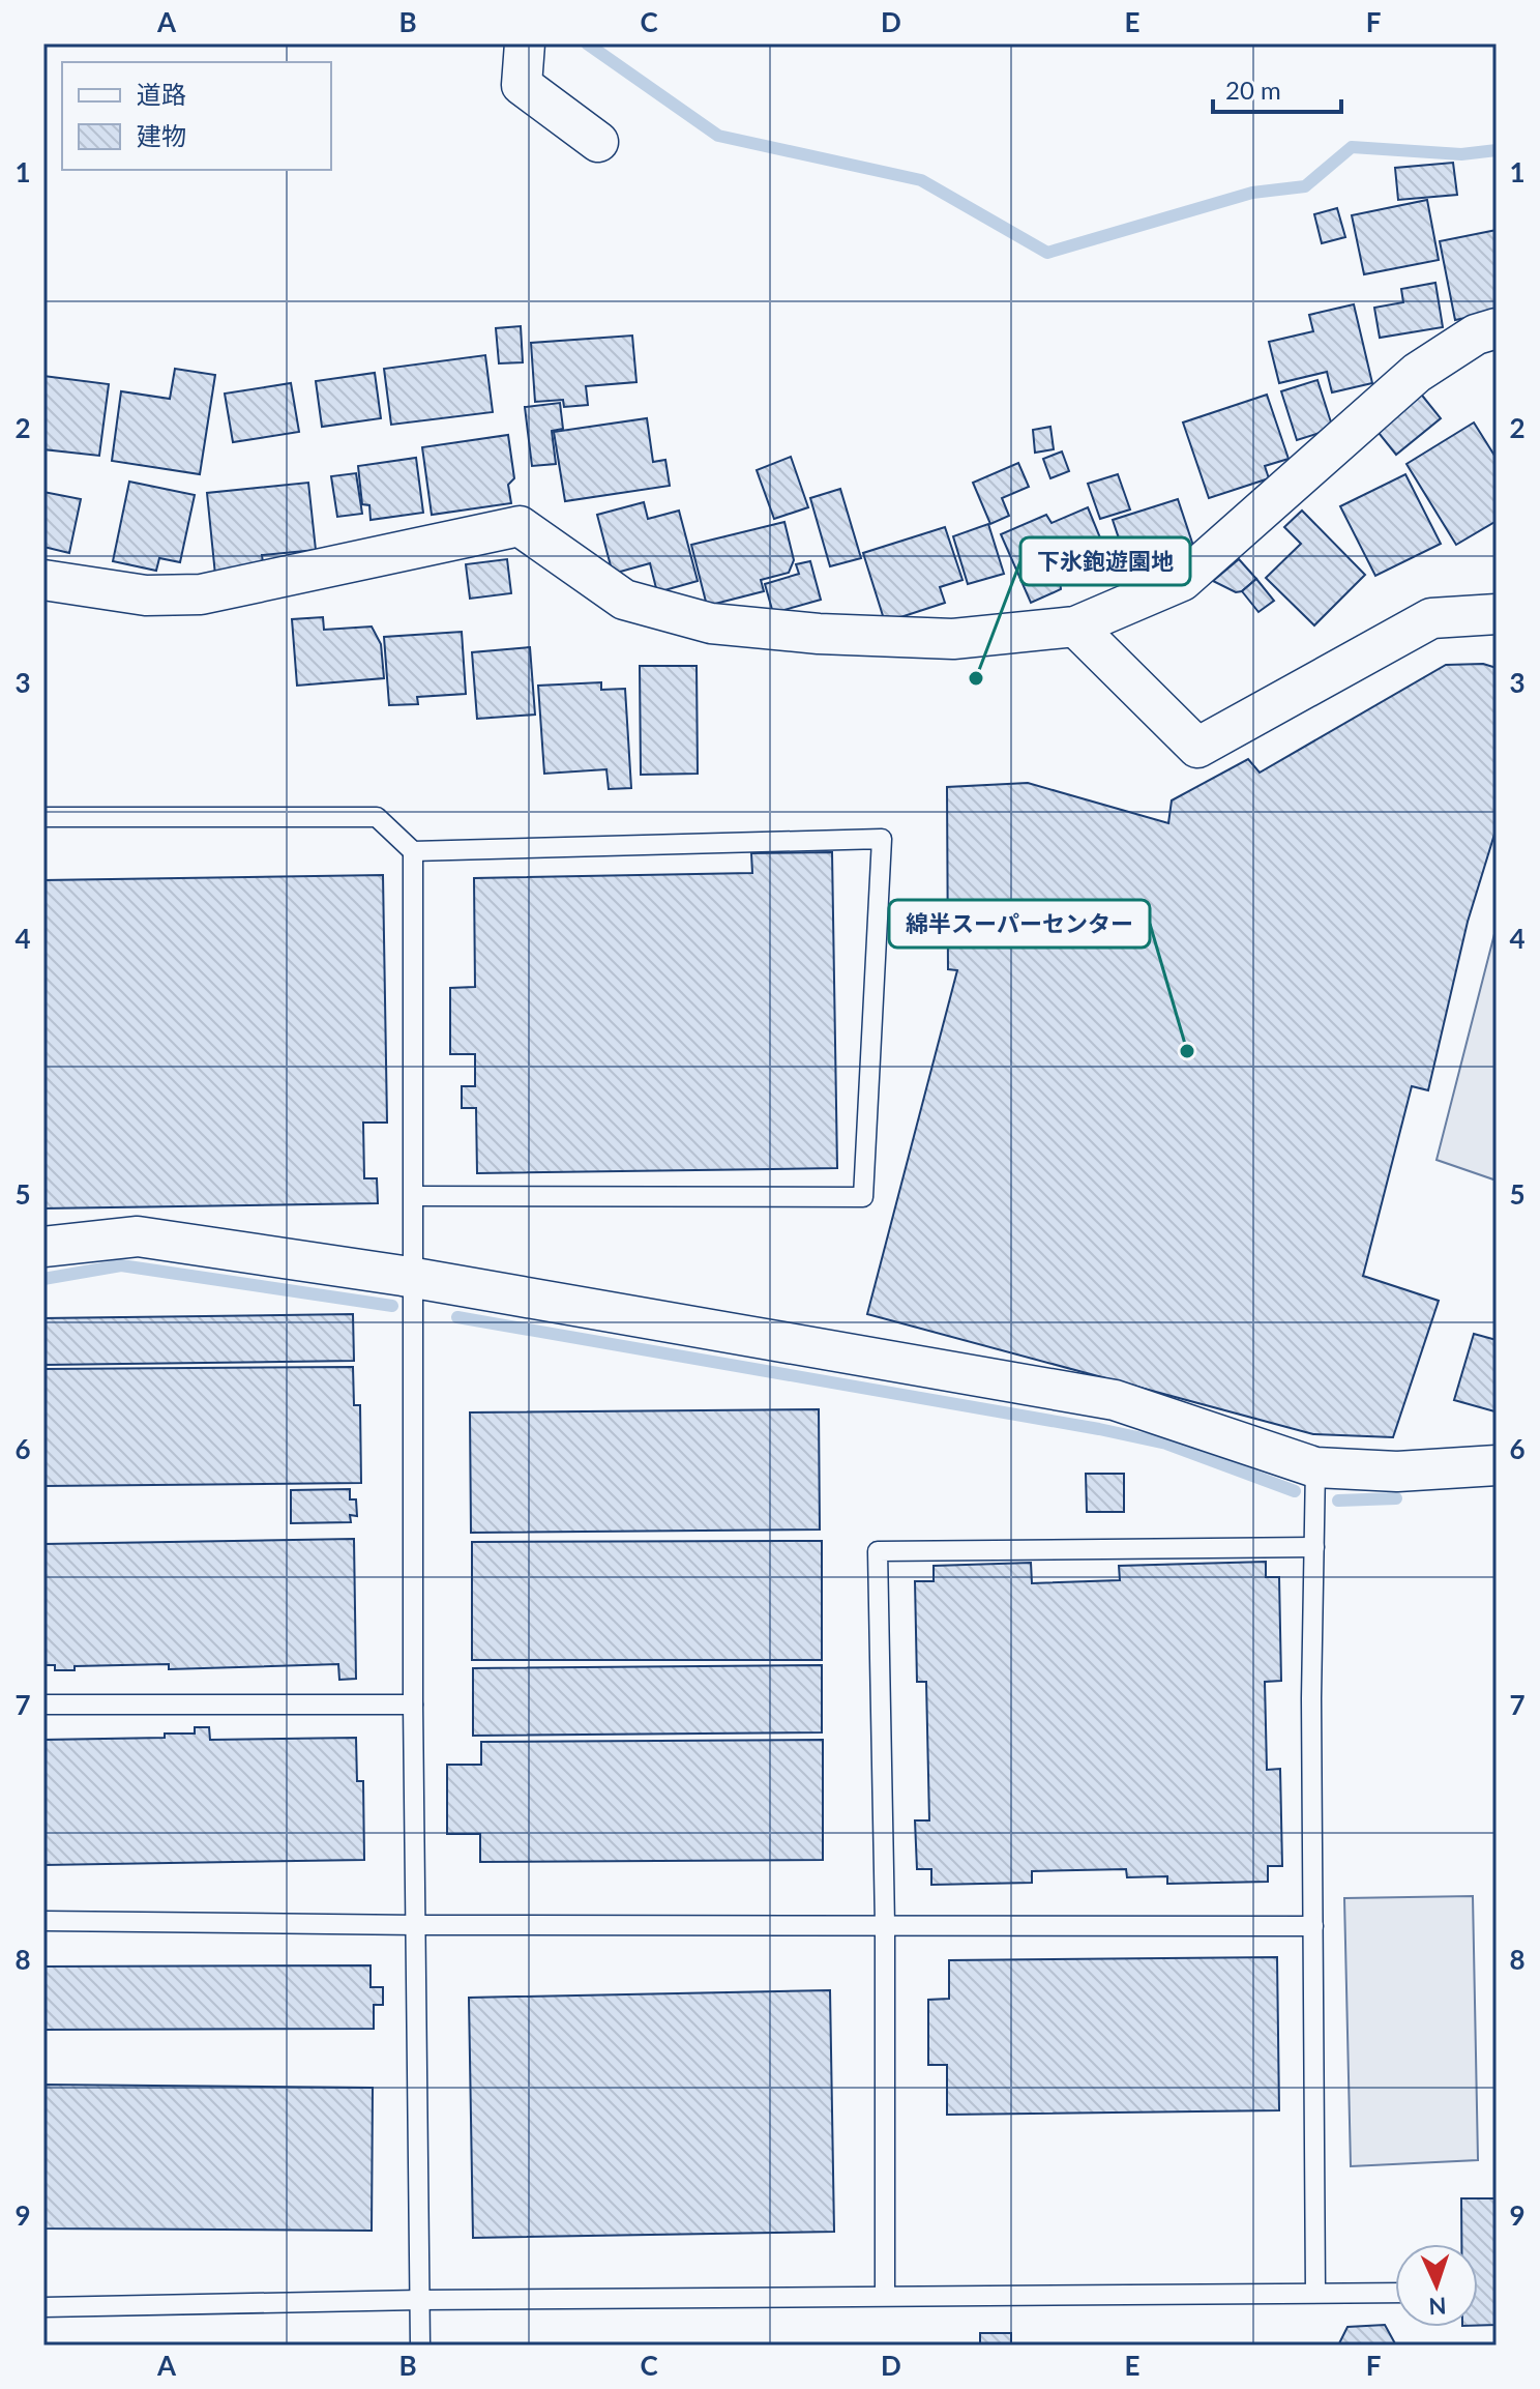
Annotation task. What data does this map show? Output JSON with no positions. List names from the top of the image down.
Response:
{
  "places": ["下氷鉋遊園地", "綿半スーパーセンター"],
  "legend": ["道路", "建物"],
  "scale_bar": "20 m",
  "north": "bottom",
  "grid": {
    "columns": [
      "A",
      "B",
      "C",
      "D",
      "E",
      "F"
    ],
    "rows": [
      "1",
      "2",
      "3",
      "4",
      "5",
      "6",
      "7",
      "8",
      "9"
    ]
  }
}
